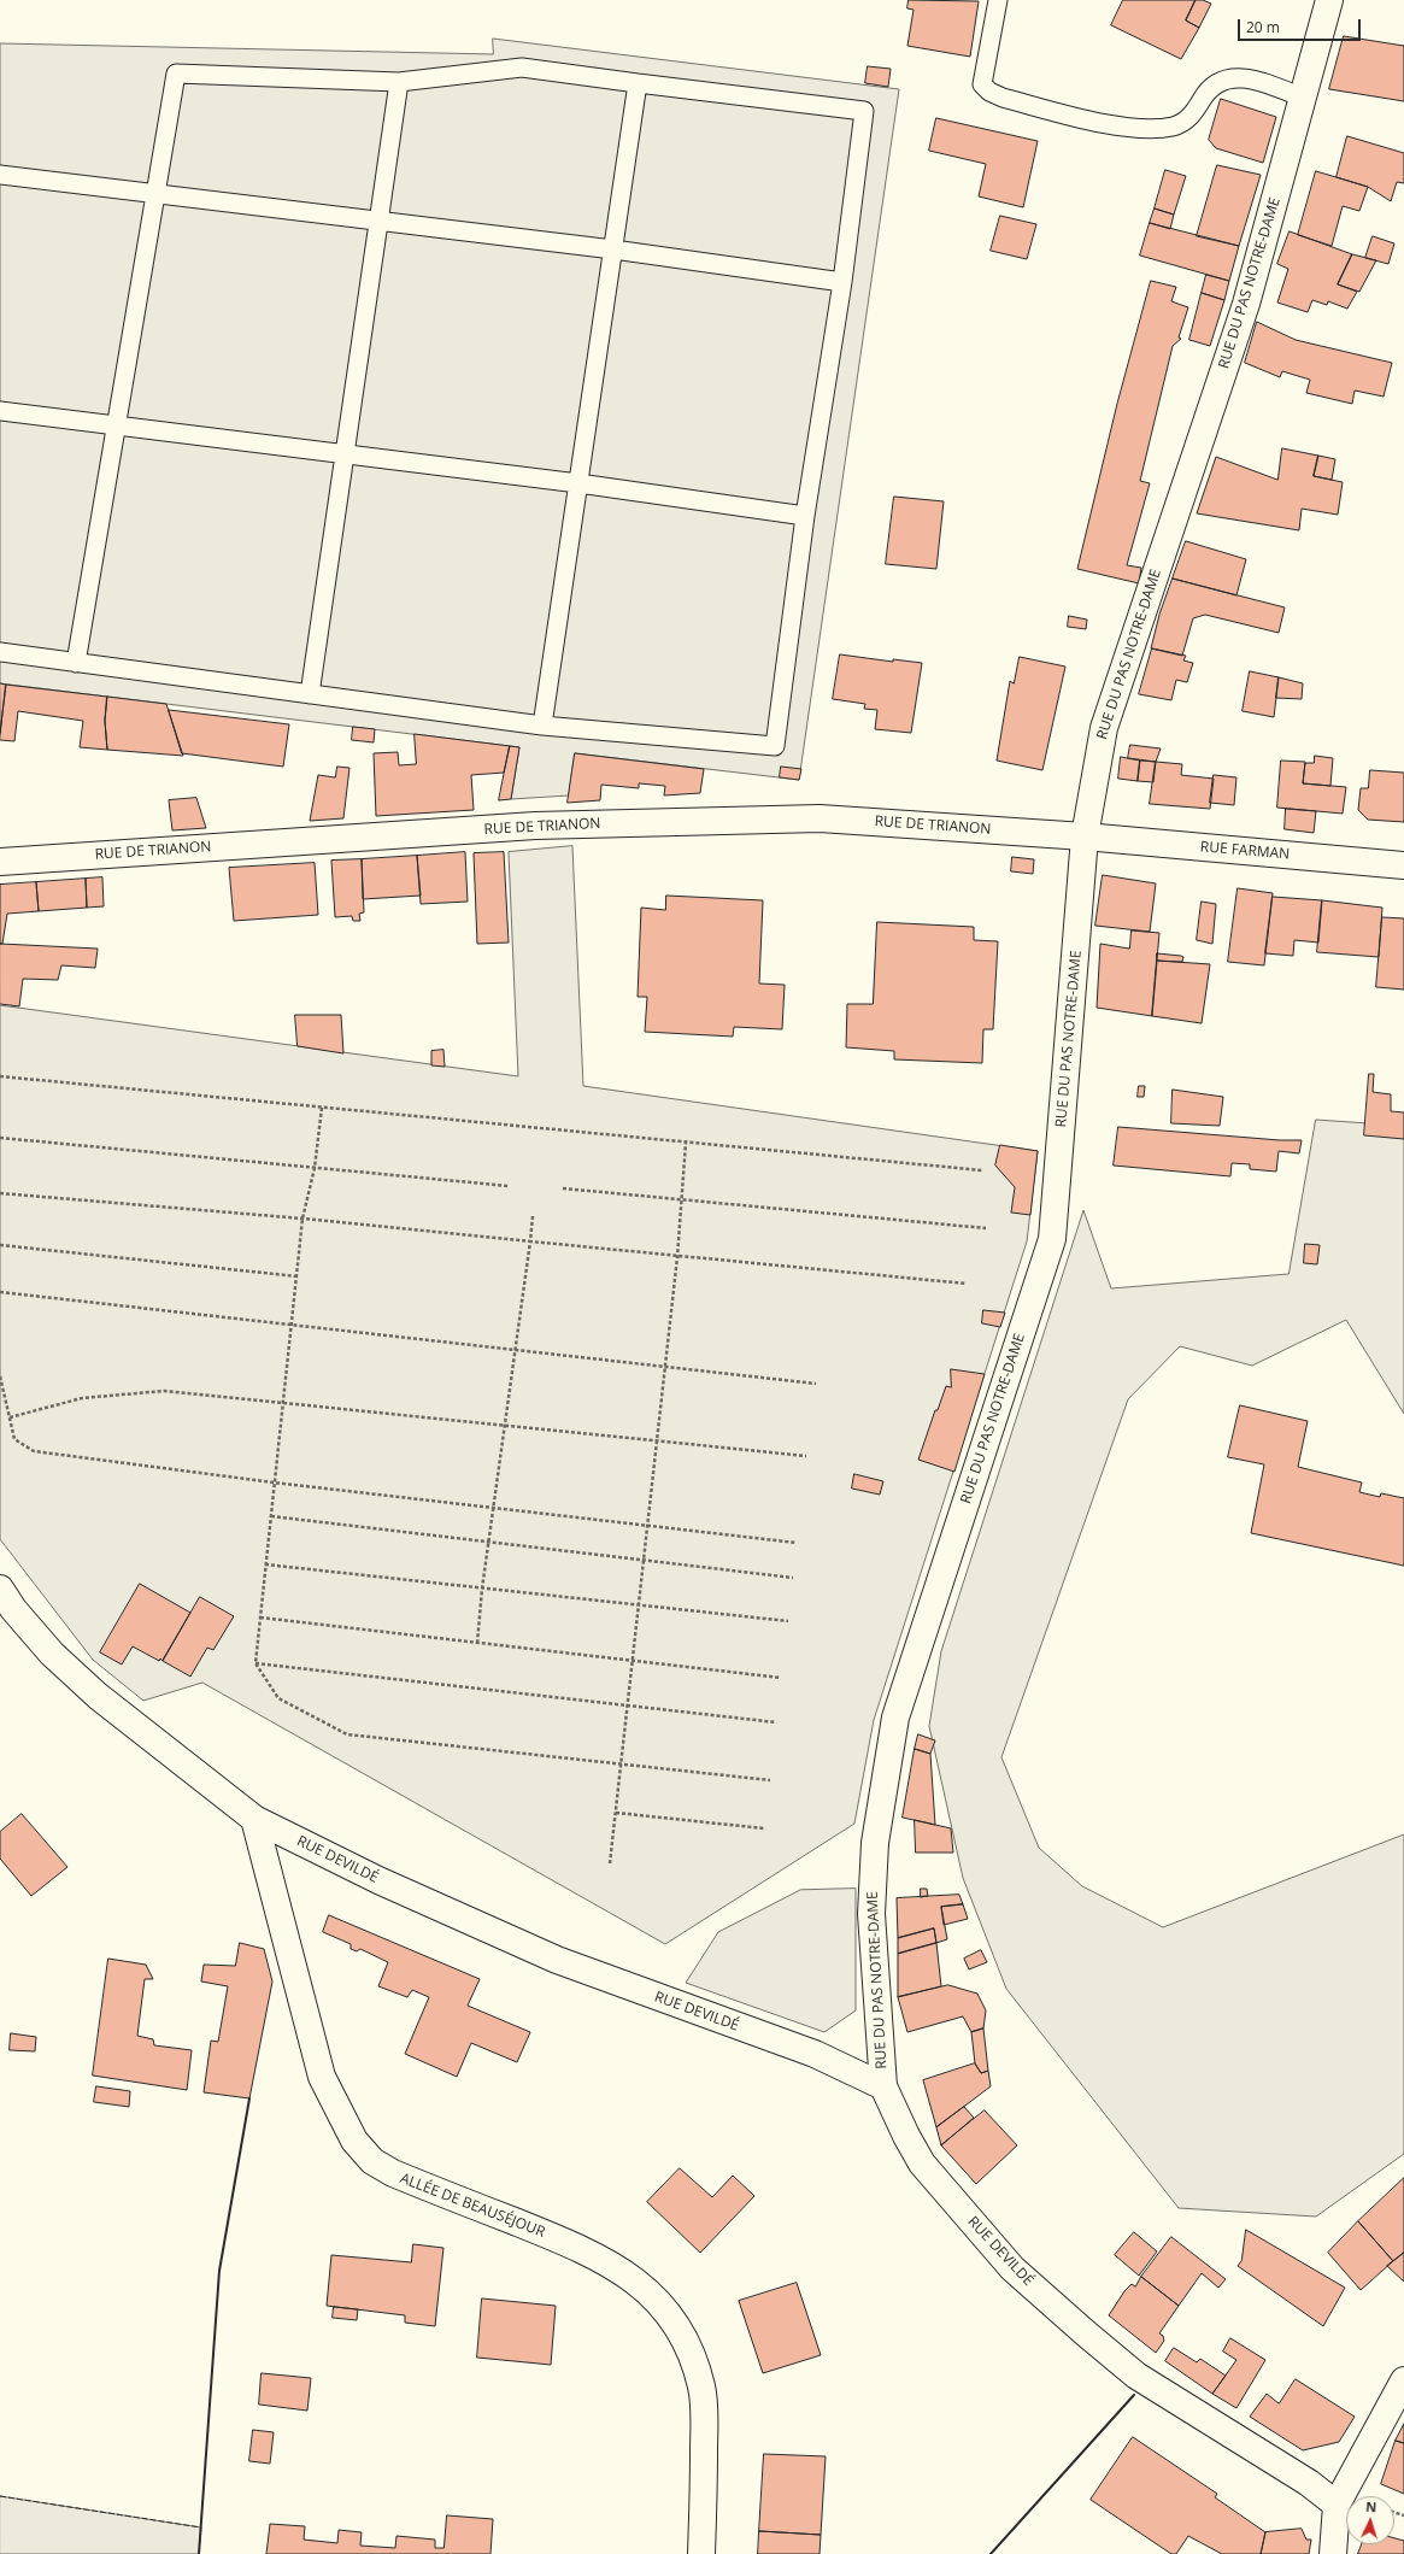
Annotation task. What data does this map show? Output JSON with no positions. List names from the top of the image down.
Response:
{
  "streets": {
    "street": [
      "RUE DU PAS NOTRE-DAME",
      "RUE DE TRIANON",
      "RUE FARMAN",
      "RUE DEVILDÉ",
      "ALLÉE DE BEAUSÉJOUR"
    ]
  },
  "crossings": [
    ["RUE DU PAS NOTRE-DAME", "RUE DE TRIANON"],
    ["RUE DU PAS NOTRE-DAME", "RUE FARMAN"],
    ["RUE DU PAS NOTRE-DAME", "RUE DEVILDÉ"],
    ["RUE DE TRIANON", "RUE FARMAN"],
    ["RUE DEVILDÉ", "ALLÉE DE BEAUSÉJOUR"]
  ],
  "scale_bar": "20 m",
  "north": "top"
}
